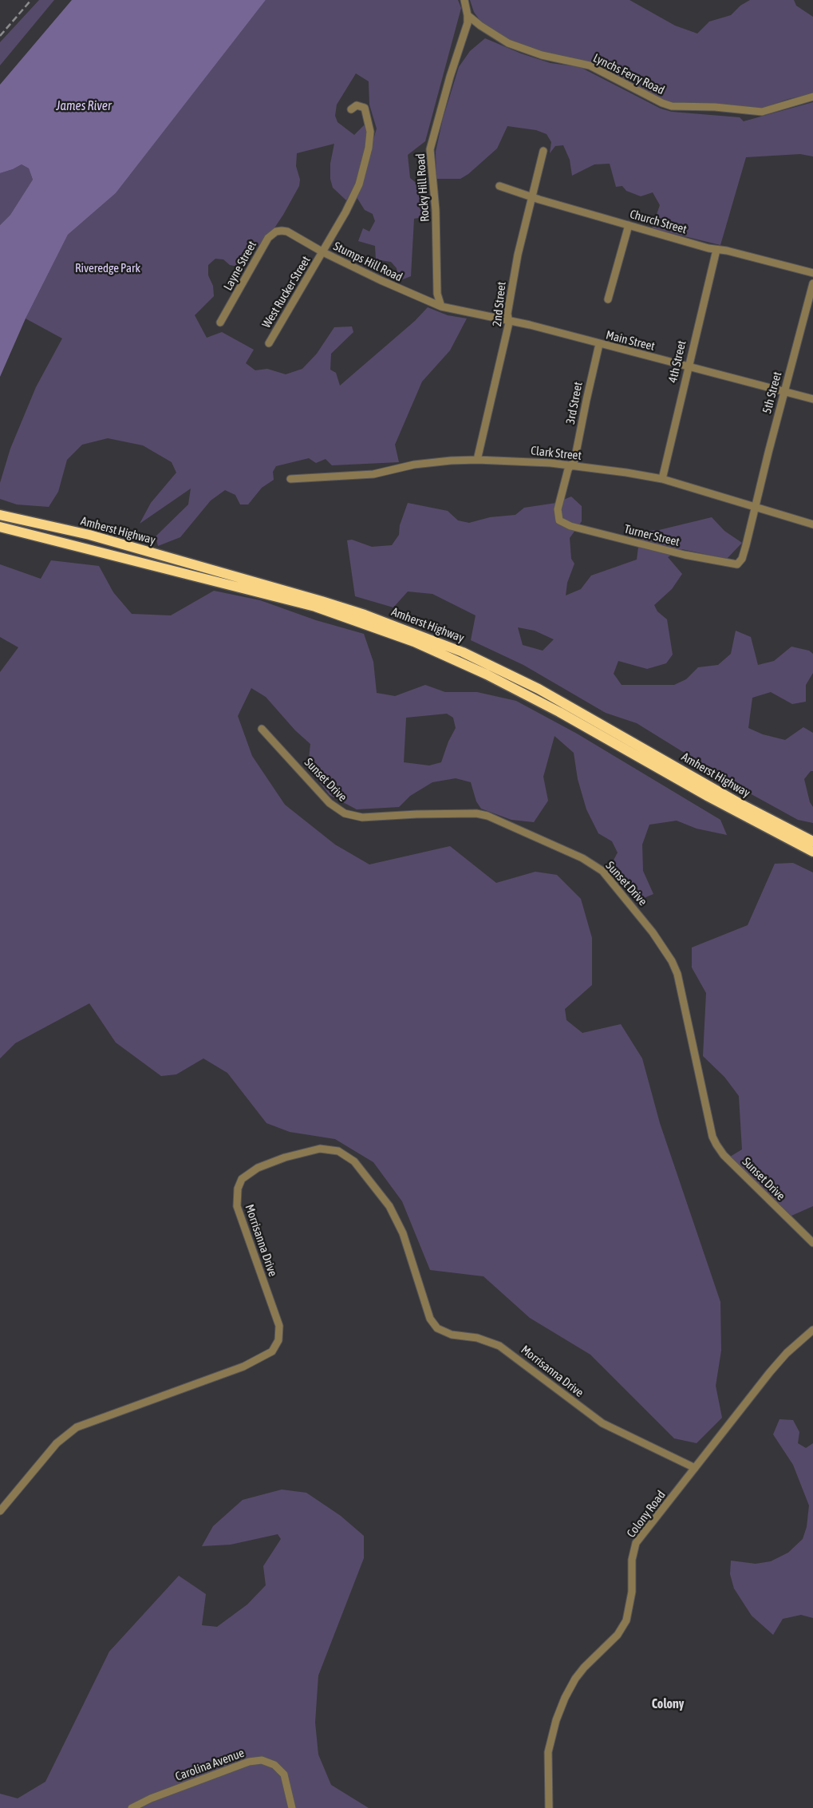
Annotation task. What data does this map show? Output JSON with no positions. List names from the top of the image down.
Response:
{
  "streets": {
    "highway": ["Amherst Highway"],
    "street": [
      "Lynchs Ferry Road",
      "Rocky Hill Road",
      "Church Street",
      "Stumps Hill Road",
      "Layne Street",
      "West Rucker Street",
      "2nd Street",
      "Main Street",
      "4th Street",
      "5th Street",
      "3rd Street",
      "Clark Street",
      "Turner Street",
      "Sunset Drive",
      "Morrisanna Drive",
      "Colony Road",
      "Carolina Avenue"
    ]
  },
  "crossings": [
    ["Lynchs Ferry Road", "Rocky Hill Road"],
    ["Rocky Hill Road", "Stumps Hill Road"],
    ["Rocky Hill Road", "Main Street"],
    ["Church Street", "2nd Street"],
    ["Church Street", "4th Street"],
    ["Stumps Hill Road", "Layne Street"],
    ["Stumps Hill Road", "West Rucker Street"],
    ["Stumps Hill Road", "Main Street"],
    ["2nd Street", "Main Street"],
    ["2nd Street", "Clark Street"],
    ["Main Street", "4th Street"],
    ["Main Street", "5th Street"],
    ["Main Street", "3rd Street"],
    ["4th Street", "Clark Street"],
    ["5th Street", "Clark Street"],
    ["5th Street", "Turner Street"],
    ["3rd Street", "Clark Street"],
    ["3rd Street", "Turner Street"],
    ["Clark Street", "Turner Street"],
    ["Morrisanna Drive", "Colony Road"]
  ],
  "districts": ["Colony"],
  "water": ["James River"],
  "parks": ["Riveredge Park"]
}
